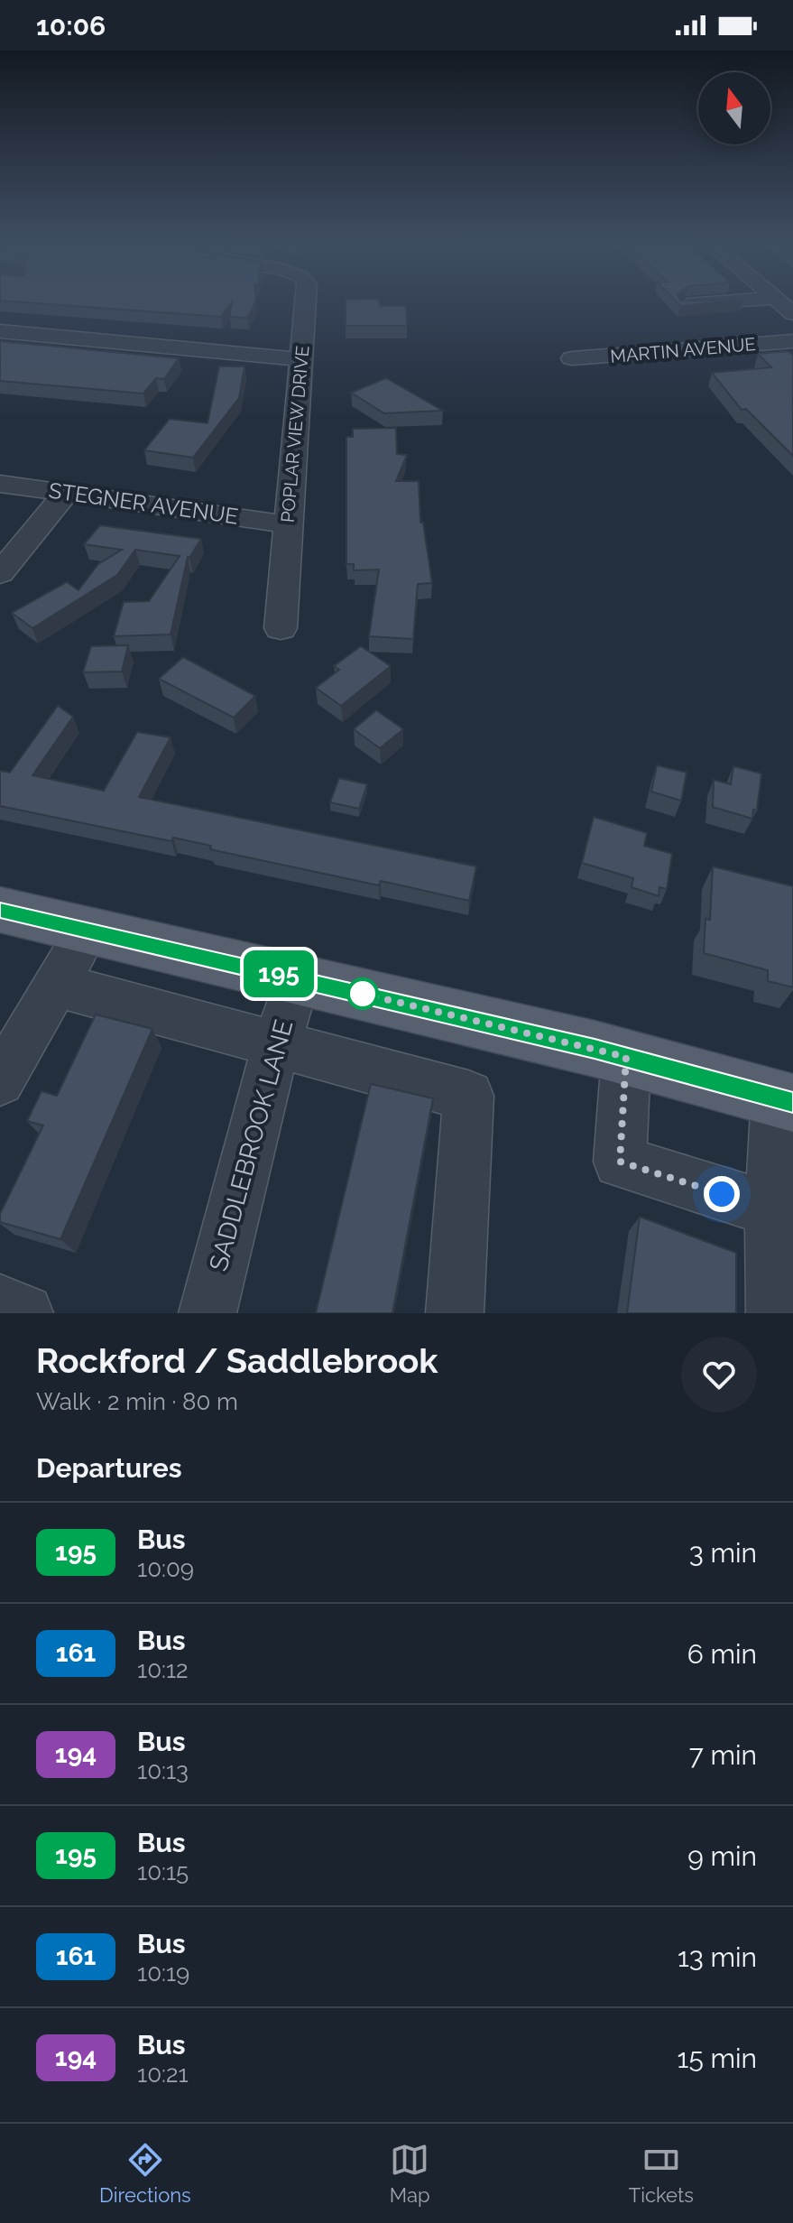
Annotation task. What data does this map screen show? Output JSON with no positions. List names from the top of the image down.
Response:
{
  "streets": {
    "street": [
      "MARTIN AVENUE",
      "POPLAR VIEW DRIVE",
      "STEGNER AVENUE",
      "SADDLEBROOK LANE"
    ]
  },
  "crossings": [
    ["POPLAR VIEW DRIVE", "STEGNER AVENUE"]
  ],
  "lines": ["bus line 195"],
  "north": "top",
  "page": {
    "status": "10:06",
    "on_map": "195",
    "heading": [
      ["Rockford / Saddlebrook", "Walk · 2 min · 80 m"],
      "Departures"
    ],
    "list": [
      {
        "mark": "195",
        "name": "Bus",
        "note": "10:09",
        "value": "3 min"
      },
      {
        "mark": "161",
        "name": "Bus",
        "note": "10:12",
        "value": "6 min"
      },
      {
        "mark": "194",
        "name": "Bus",
        "note": "10:13",
        "value": "7 min"
      },
      {
        "mark": "195",
        "name": "Bus",
        "note": "10:15",
        "value": "9 min"
      },
      {
        "mark": "161",
        "name": "Bus",
        "note": "10:19",
        "value": "13 min"
      },
      {
        "mark": "194",
        "name": "Bus",
        "note": "10:21",
        "value": "15 min"
      }
    ],
    "tabs": ["Directions", "Map", "Tickets"]
  }
}
